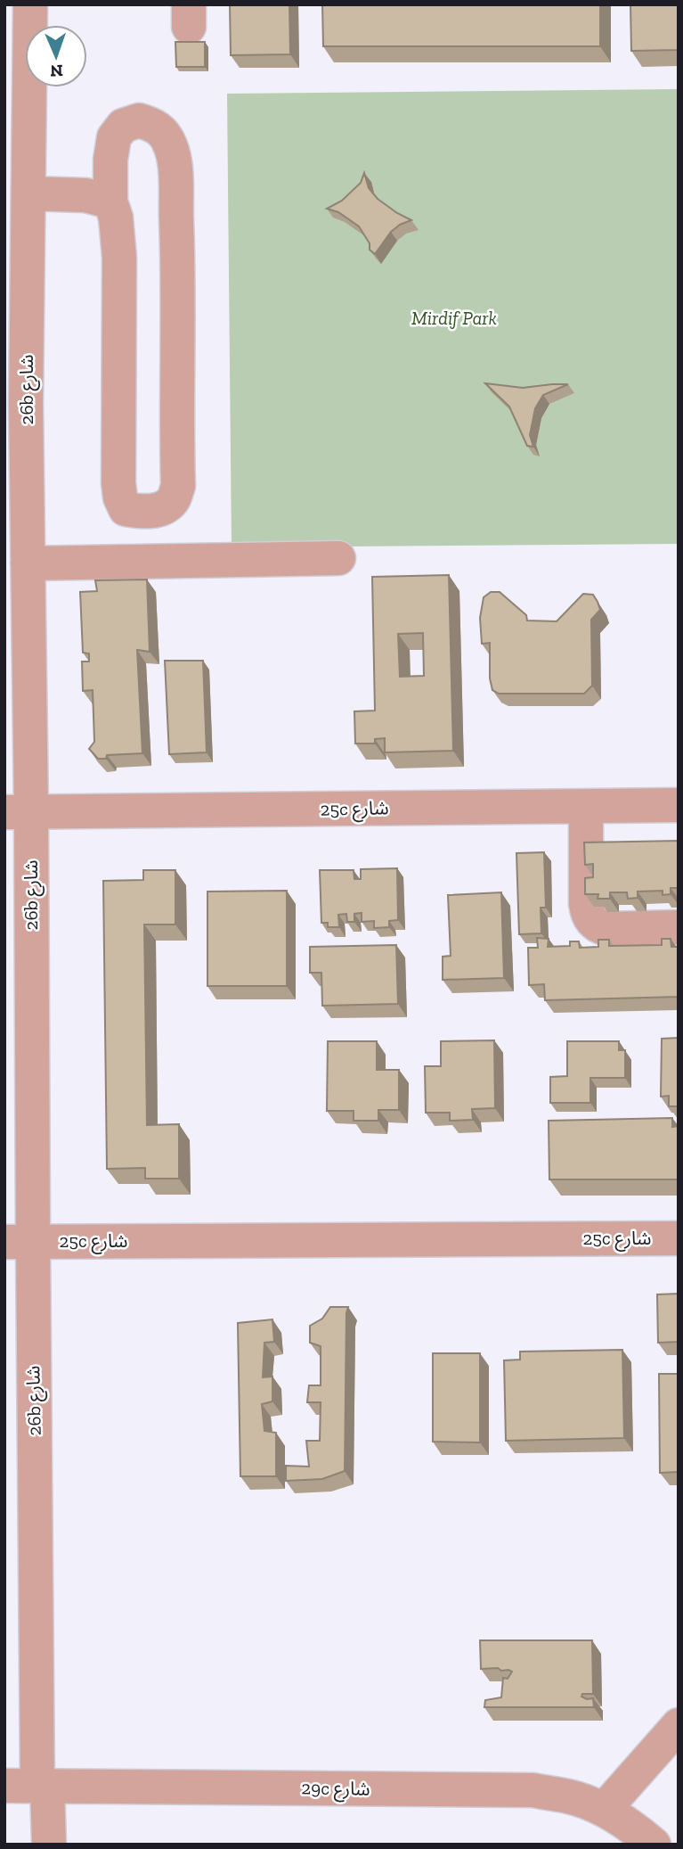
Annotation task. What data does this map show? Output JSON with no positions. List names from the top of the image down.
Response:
{
  "streets": {
    "street": ["26b شارع", "25c شارع", "29c شارع"]
  },
  "crossings": [
    ["26b شارع", "25c شارع"],
    ["26b شارع", "29c شارع"]
  ],
  "parks": ["Mirdif Park"],
  "north": "bottom"
}
